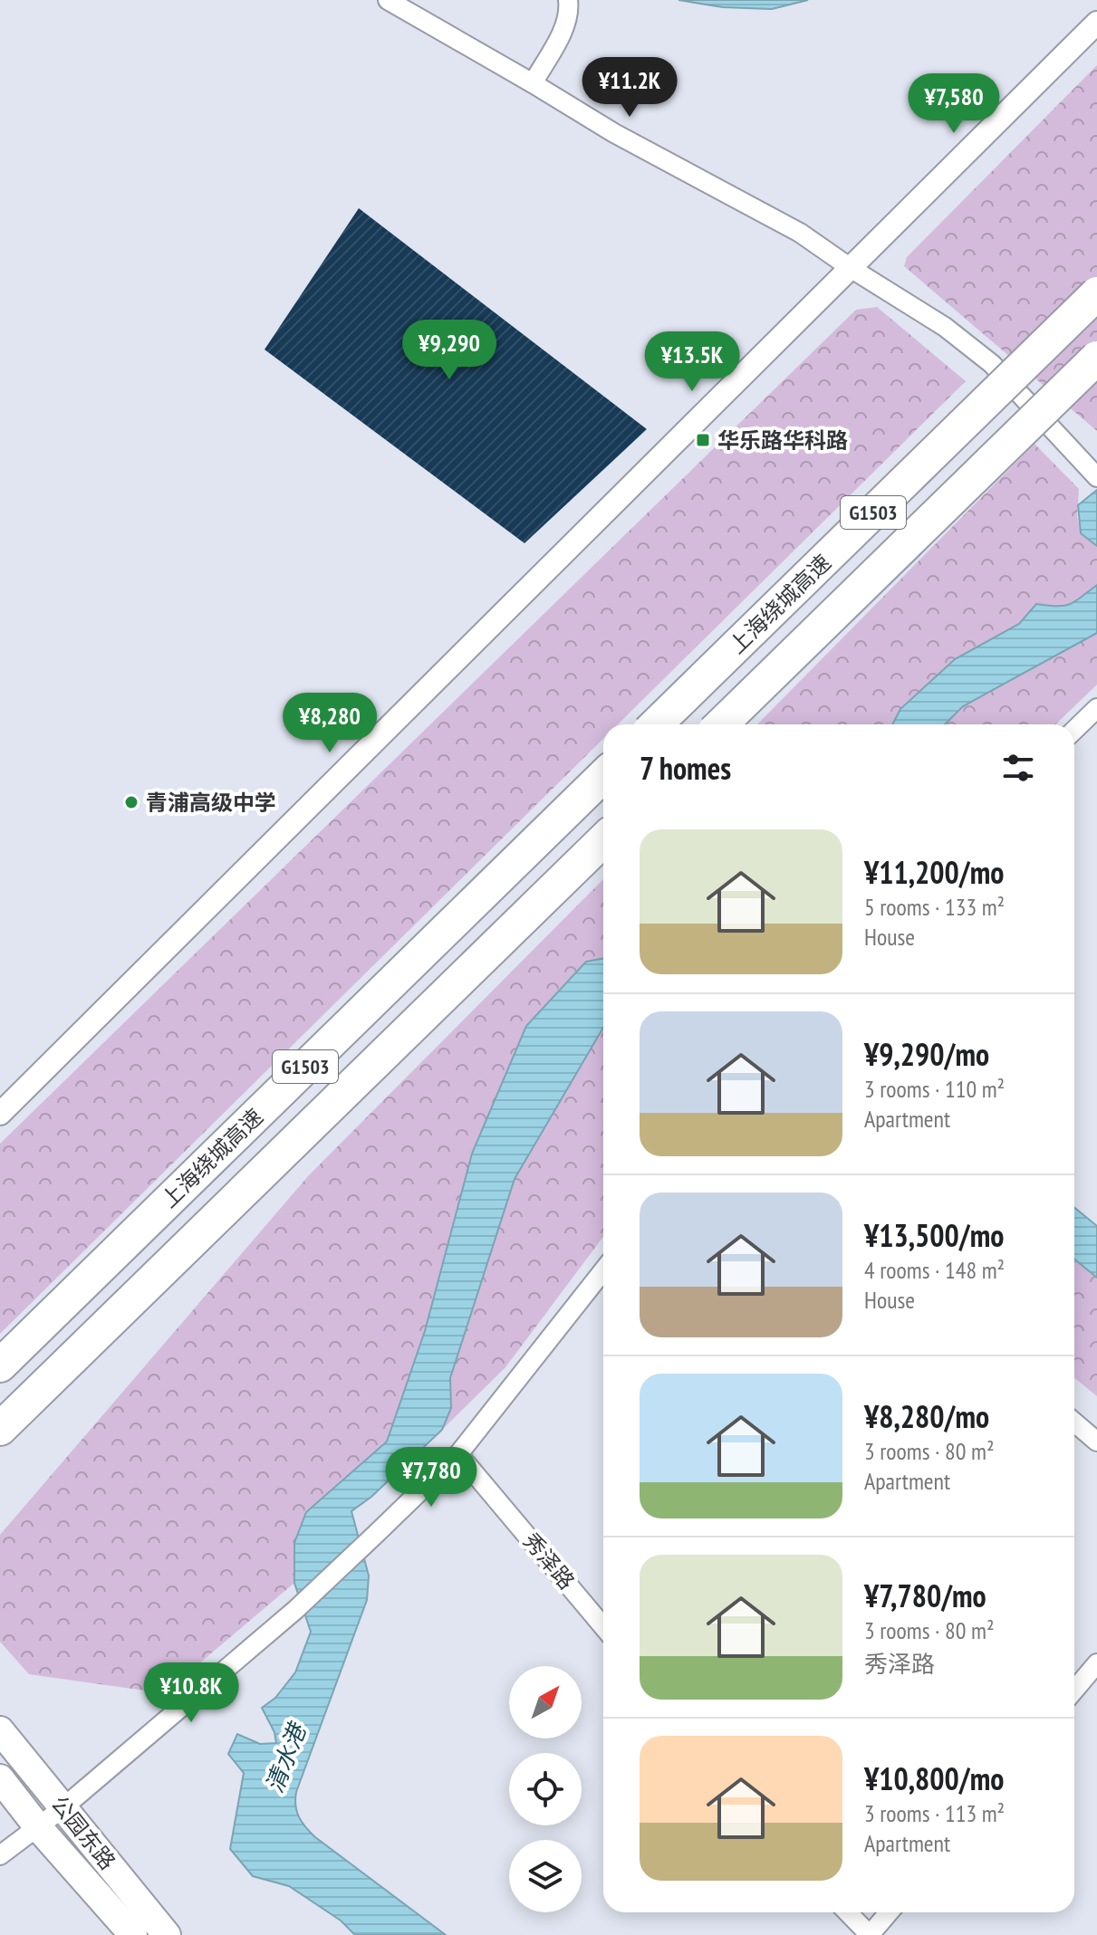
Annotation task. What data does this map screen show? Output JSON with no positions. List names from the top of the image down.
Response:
{
  "streets": {
    "highway": ["G1503", "上海绕城高速"],
    "main road": ["公园东路"],
    "street": ["秀泽路"]
  },
  "water": ["清水港"],
  "places": {
    "transit": ["华乐路华科路"],
    "other": ["青浦高级中学"]
  },
  "north": "top right",
  "page": {
    "price": [
      "¥11.2K",
      "¥7,580",
      "¥9,290",
      "¥13.5K",
      "¥8,280",
      "¥7,780",
      "¥10.8K"
    ],
    "heading": "7 homes",
    "list": [
      {
        "name": "¥11,200/mo",
        "note": "5 rooms · 133 m² · House"
      },
      {
        "name": "¥9,290/mo",
        "note": "3 rooms · 110 m² · Apartment"
      },
      {
        "name": "¥13,500/mo",
        "note": "4 rooms · 148 m² · House"
      },
      {
        "name": "¥8,280/mo",
        "note": "3 rooms · 80 m² · Apartment"
      },
      {
        "name": "¥7,780/mo",
        "note": "3 rooms · 80 m² · 秀泽路"
      },
      {
        "name": "¥10,800/mo",
        "note": "3 rooms · 113 m² · Apartment"
      }
    ]
  }
}
